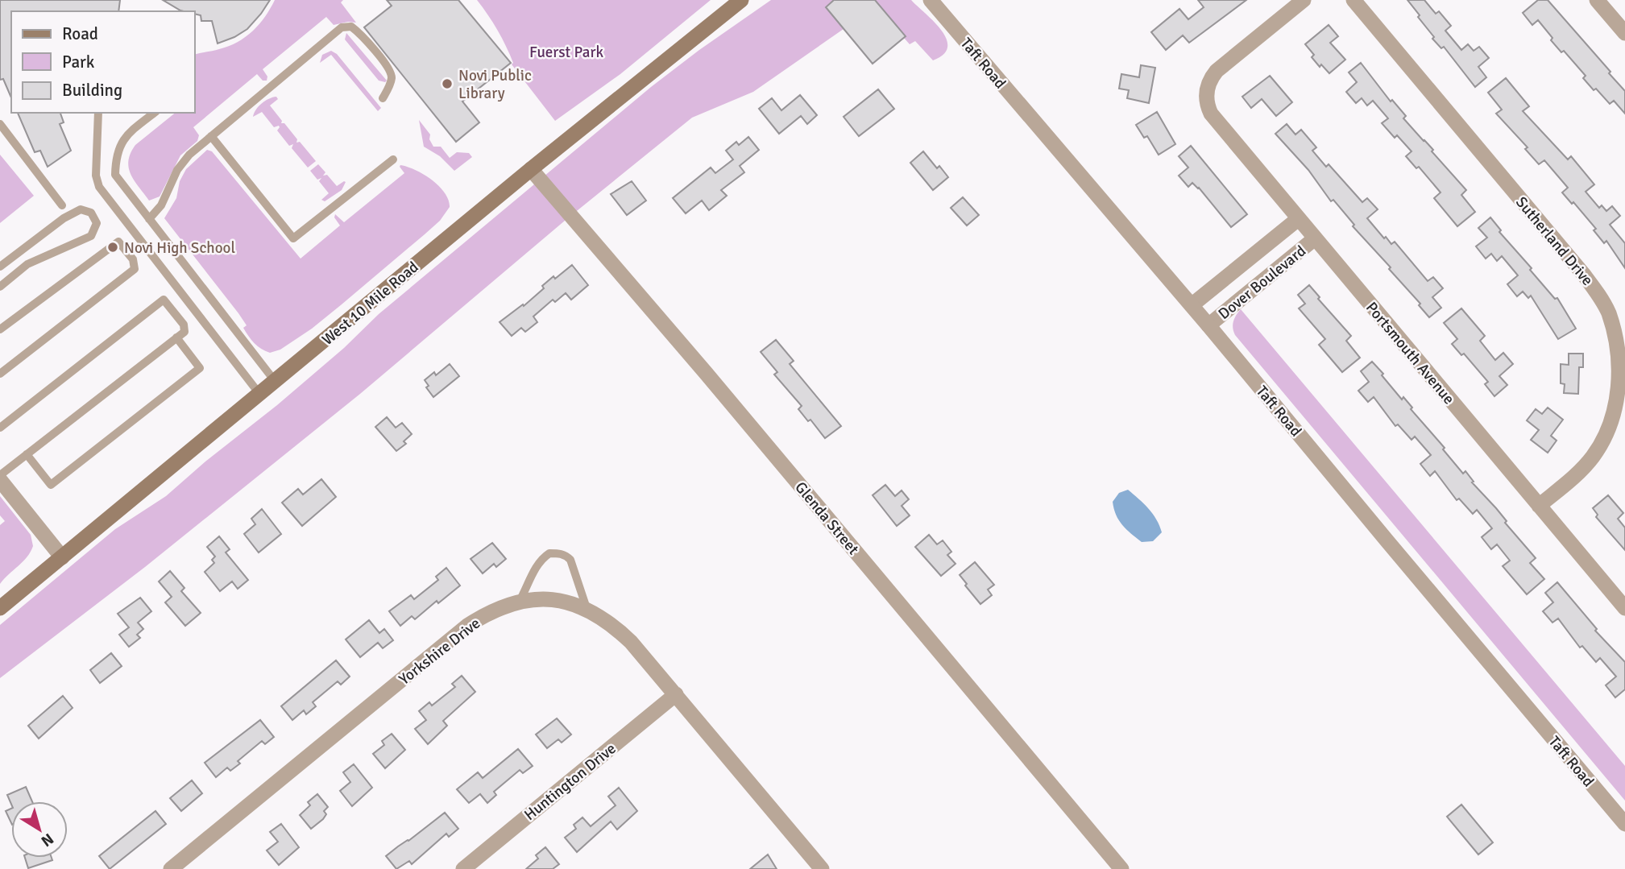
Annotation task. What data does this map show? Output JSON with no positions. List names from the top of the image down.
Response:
{
  "streets": {
    "main road": ["West 10 Mile Road"],
    "street": [
      "Taft Road",
      "Sutherland Drive",
      "Dover Boulevard",
      "Portsmouth Avenue",
      "Glenda Street",
      "Yorkshire Drive",
      "Huntington Drive"
    ]
  },
  "crossings": [
    ["Taft Road", "Dover Boulevard"],
    ["Sutherland Drive", "Portsmouth Avenue"],
    ["Dover Boulevard", "Portsmouth Avenue"],
    ["West 10 Mile Road", "Glenda Street"],
    ["Yorkshire Drive", "Huntington Drive"]
  ],
  "parks": ["Fuerst Park"],
  "places": ["Novi Public Library", "Novi High School"],
  "legend": ["Road", "Park", "Building"],
  "north": "bottom right"
}
